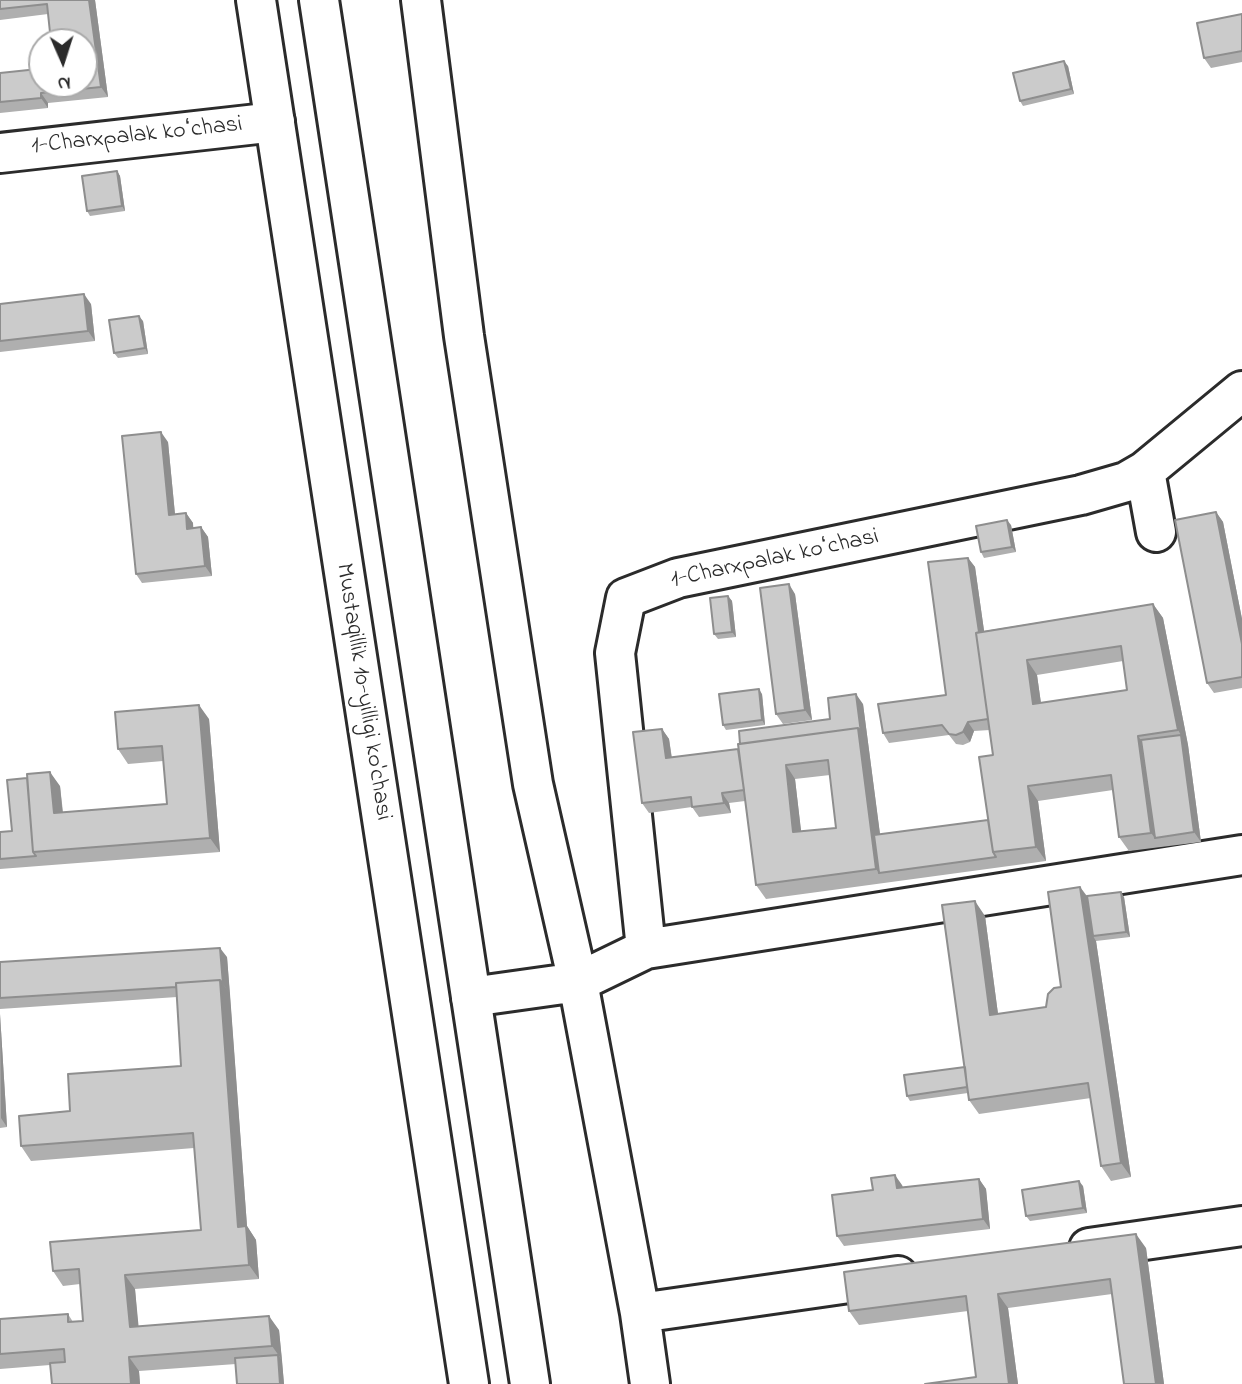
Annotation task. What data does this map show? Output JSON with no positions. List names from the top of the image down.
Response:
{
  "streets": {
    "main road": ["1-Charxpalak koʻchasi", "Mustaqillik 10-yilligi ko'chasi"]
  },
  "crossings": [
    ["1-Charxpalak koʻchasi", "Mustaqillik 10-yilligi ko'chasi"]
  ],
  "north": "bottom"
}
